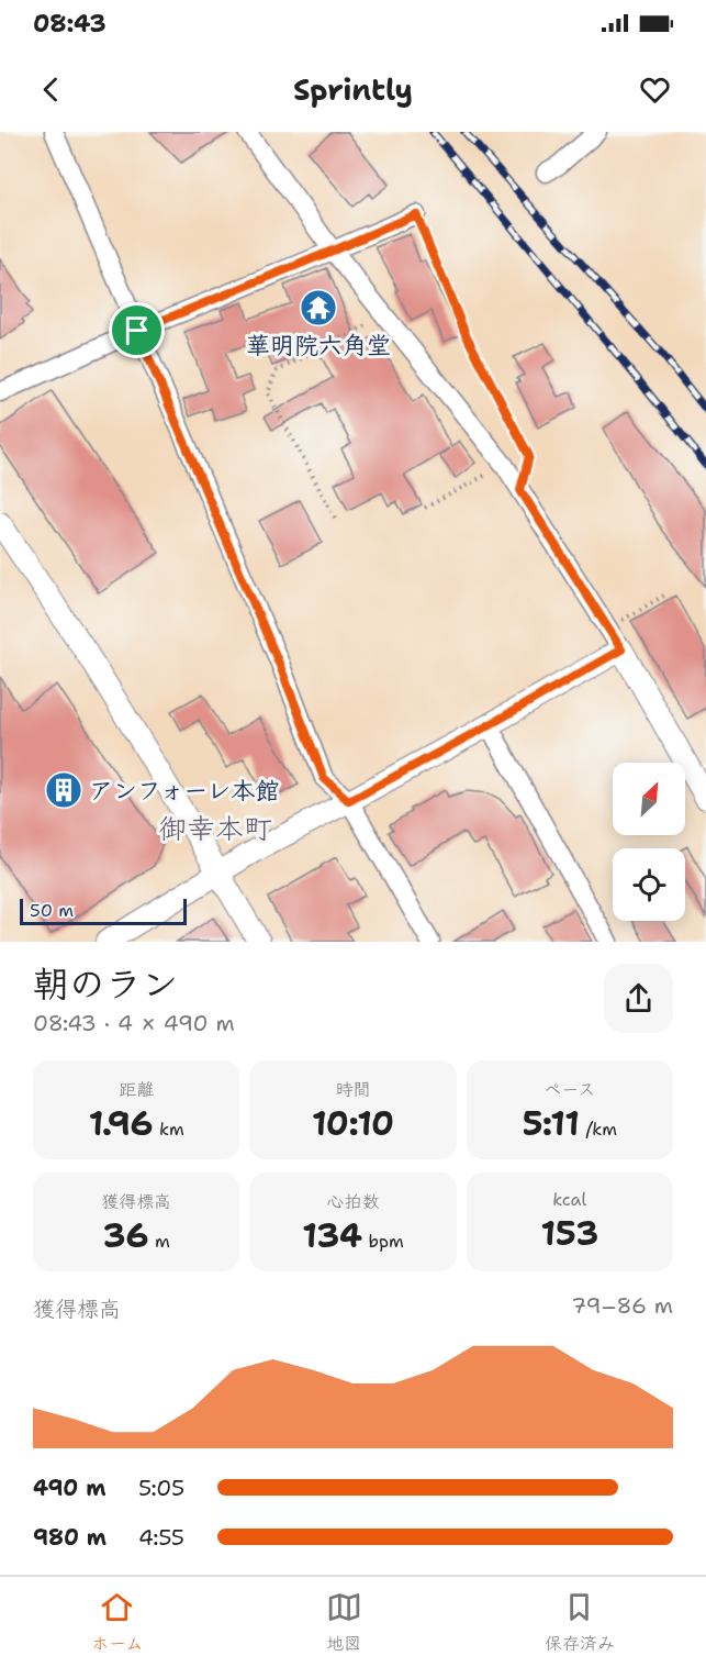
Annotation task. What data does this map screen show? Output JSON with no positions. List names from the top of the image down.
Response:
{
  "districts": ["御幸本町"],
  "places": {
    "temple": ["華明院六角堂"],
    "building": ["アンフォーレ本館"]
  },
  "scale_bar": "50 m",
  "north": "top right",
  "page": {
    "status": "08:43",
    "header": "Sprintly",
    "scale": "50 m",
    "heading": ["朝のラン", "08:43 · 4 × 490 m"],
    "stats": [
      ["距離", "1.96 km"],
      ["時間", "10:10"],
      ["ペース", "5:11 /km"],
      ["獲得標高", "36 m"],
      ["心拍数", "134 bpm"],
      ["kcal", "153"]
    ],
    "chart": ["獲得標高", "79–86 m"],
    "list": [
      {
        "name": "490 m",
        "note": "5:05"
      },
      {
        "name": "980 m",
        "note": "4:55"
      }
    ],
    "tabs": ["ホーム", "地図", "保存済み"]
  }
}
